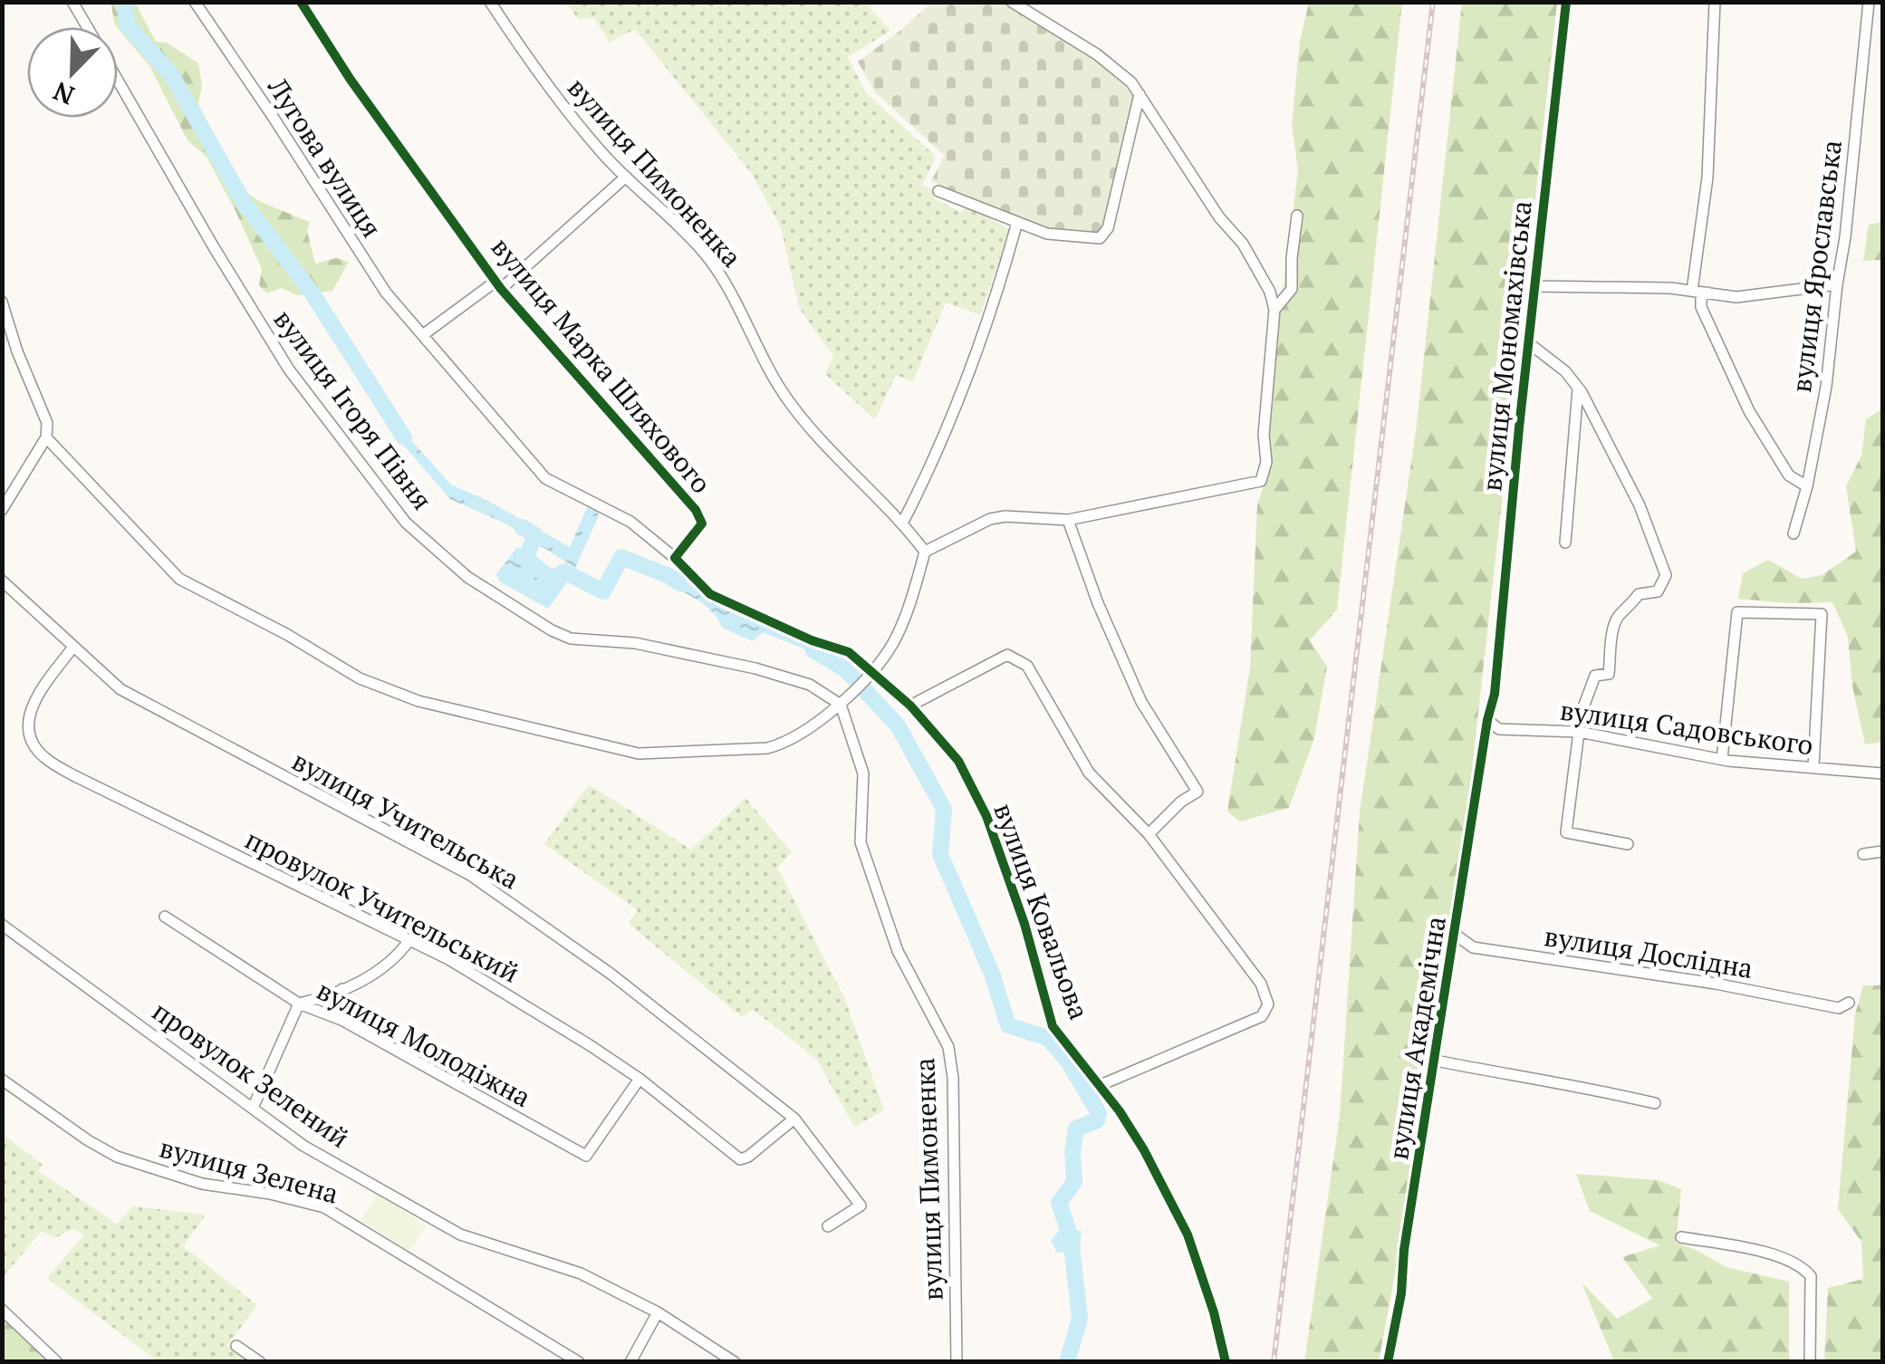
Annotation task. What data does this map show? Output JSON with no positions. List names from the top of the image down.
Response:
{
  "streets": {
    "street": [
      "Лугова вулиця",
      "вулиця Пимоненка",
      "вулиця Ярославська",
      "вулиця Мономахівська",
      "вулиця Марка Шляхового",
      "вулиця Ігоря Півня",
      "вулиця Садовського",
      "вулиця Учительська",
      "провулок Учительський",
      "вулиця Ковальова",
      "вулиця Дослідна",
      "вулиця Академічна",
      "вулиця Молодіжна",
      "провулок Зелений",
      "вулиця Зелена"
    ]
  },
  "crossings": [
    ["Лугова вулиця", "вулиця Марка Шляхового"],
    ["вулиця Пимоненка", "вулиця Ігоря Півня"],
    ["вулиця Мономахівська", "вулиця Садовського"],
    ["вулиця Мономахівська", "вулиця Академічна"],
    ["вулиця Садовського", "вулиця Академічна"],
    ["вулиця Учительська", "провулок Учительський"],
    ["провулок Учительський", "вулиця Молодіжна"]
  ],
  "north": "bottom left"
}
